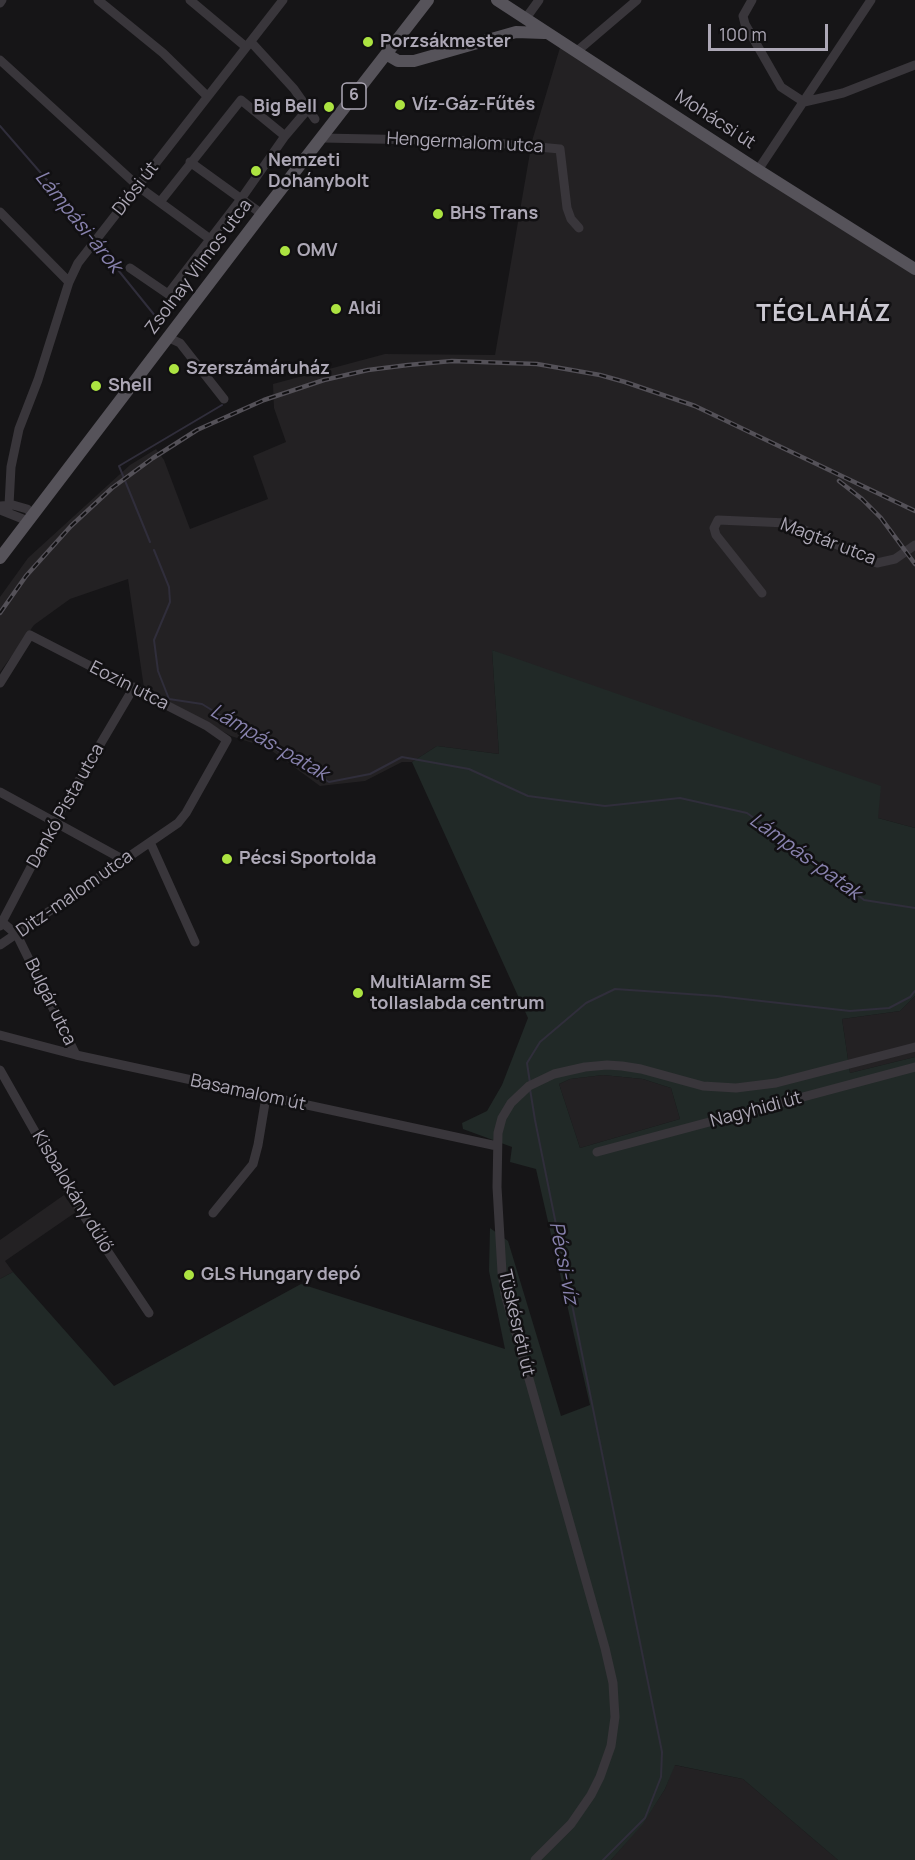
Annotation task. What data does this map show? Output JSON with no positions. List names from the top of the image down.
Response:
{
  "streets": {
    "main road": ["6", "Mohácsi út", "Zsolnay Vilmos utca"],
    "street": [
      "Hengermalom utca",
      "Diósi út",
      "Magtár utca",
      "Eozin utca",
      "Dankó Pista utca",
      "Ditz-malom utca",
      "Bulgár utca",
      "Basamalom út",
      "Nagyhidi út",
      "Kisbalokány dűlő",
      "Tüskésréti út"
    ]
  },
  "crossings": [
    ["Hengermalom utca", "Zsolnay Vilmos utca"],
    ["Eozin utca", "Dankó Pista utca"],
    ["Eozin utca", "Ditz-malom utca"],
    ["Dankó Pista utca", "Bulgár utca"],
    ["Ditz-malom utca", "Bulgár utca"],
    ["Bulgár utca", "Basamalom út"],
    ["Basamalom út", "Tüskésréti út"]
  ],
  "districts": ["TÉGLAHÁZ"],
  "water": ["Lámpási-árok", "Lámpás-patak", "Pécsi-víz"],
  "places": [
    "Porzsákmester",
    "Víz-Gáz-Fűtés",
    "Big Bell",
    "Nemzeti Dohánybolt",
    "BHS Trans",
    "OMV",
    "Aldi",
    "Szerszámáruház",
    "Shell",
    "Pécsi Sportolda",
    "MultiAlarm SE tollaslabda centrum",
    "GLS Hungary depó"
  ],
  "scale_bar": "100 m"
}
